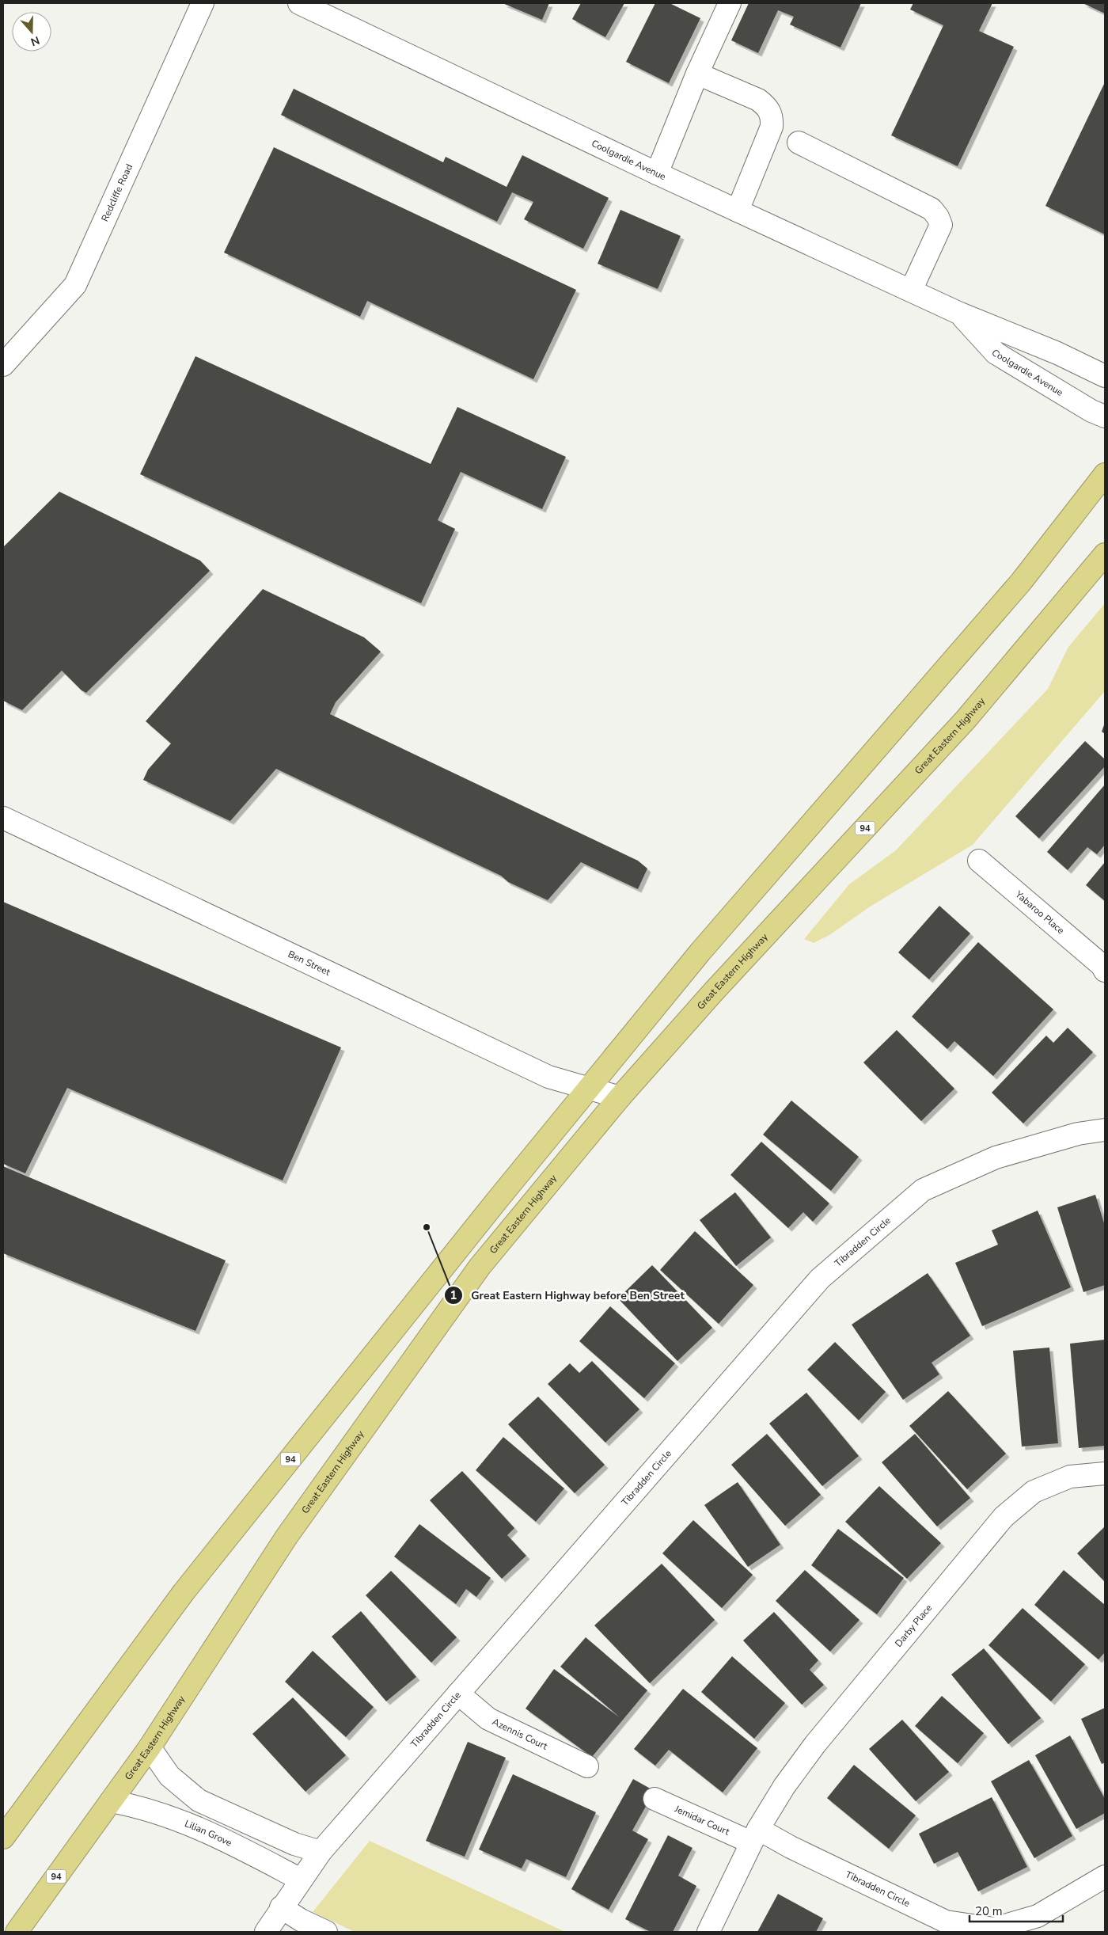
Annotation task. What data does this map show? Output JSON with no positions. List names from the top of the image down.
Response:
{
  "streets": {
    "highway": ["Great Eastern Highway", "94"],
    "street": [
      "Coolgardie Avenue",
      "Redcliffe Road",
      "Yabaroo Place",
      "Ben Street",
      "Tibradden Circle",
      "Darby Place",
      "Azennis Court",
      "Jemidar Court",
      "Lilian Grove"
    ]
  },
  "crossings": [
    ["Great Eastern Highway", "Ben Street"],
    ["Great Eastern Highway", "Lilian Grove"],
    ["94", "Ben Street"],
    ["Tibradden Circle", "Darby Place"],
    ["Tibradden Circle", "Azennis Court"],
    ["Tibradden Circle", "Jemidar Court"],
    ["Tibradden Circle", "Lilian Grove"],
    ["Darby Place", "Jemidar Court"]
  ],
  "places": ["Great Eastern Highway before Ben Street"],
  "scale_bar": "20 m",
  "north": "bottom"
}
